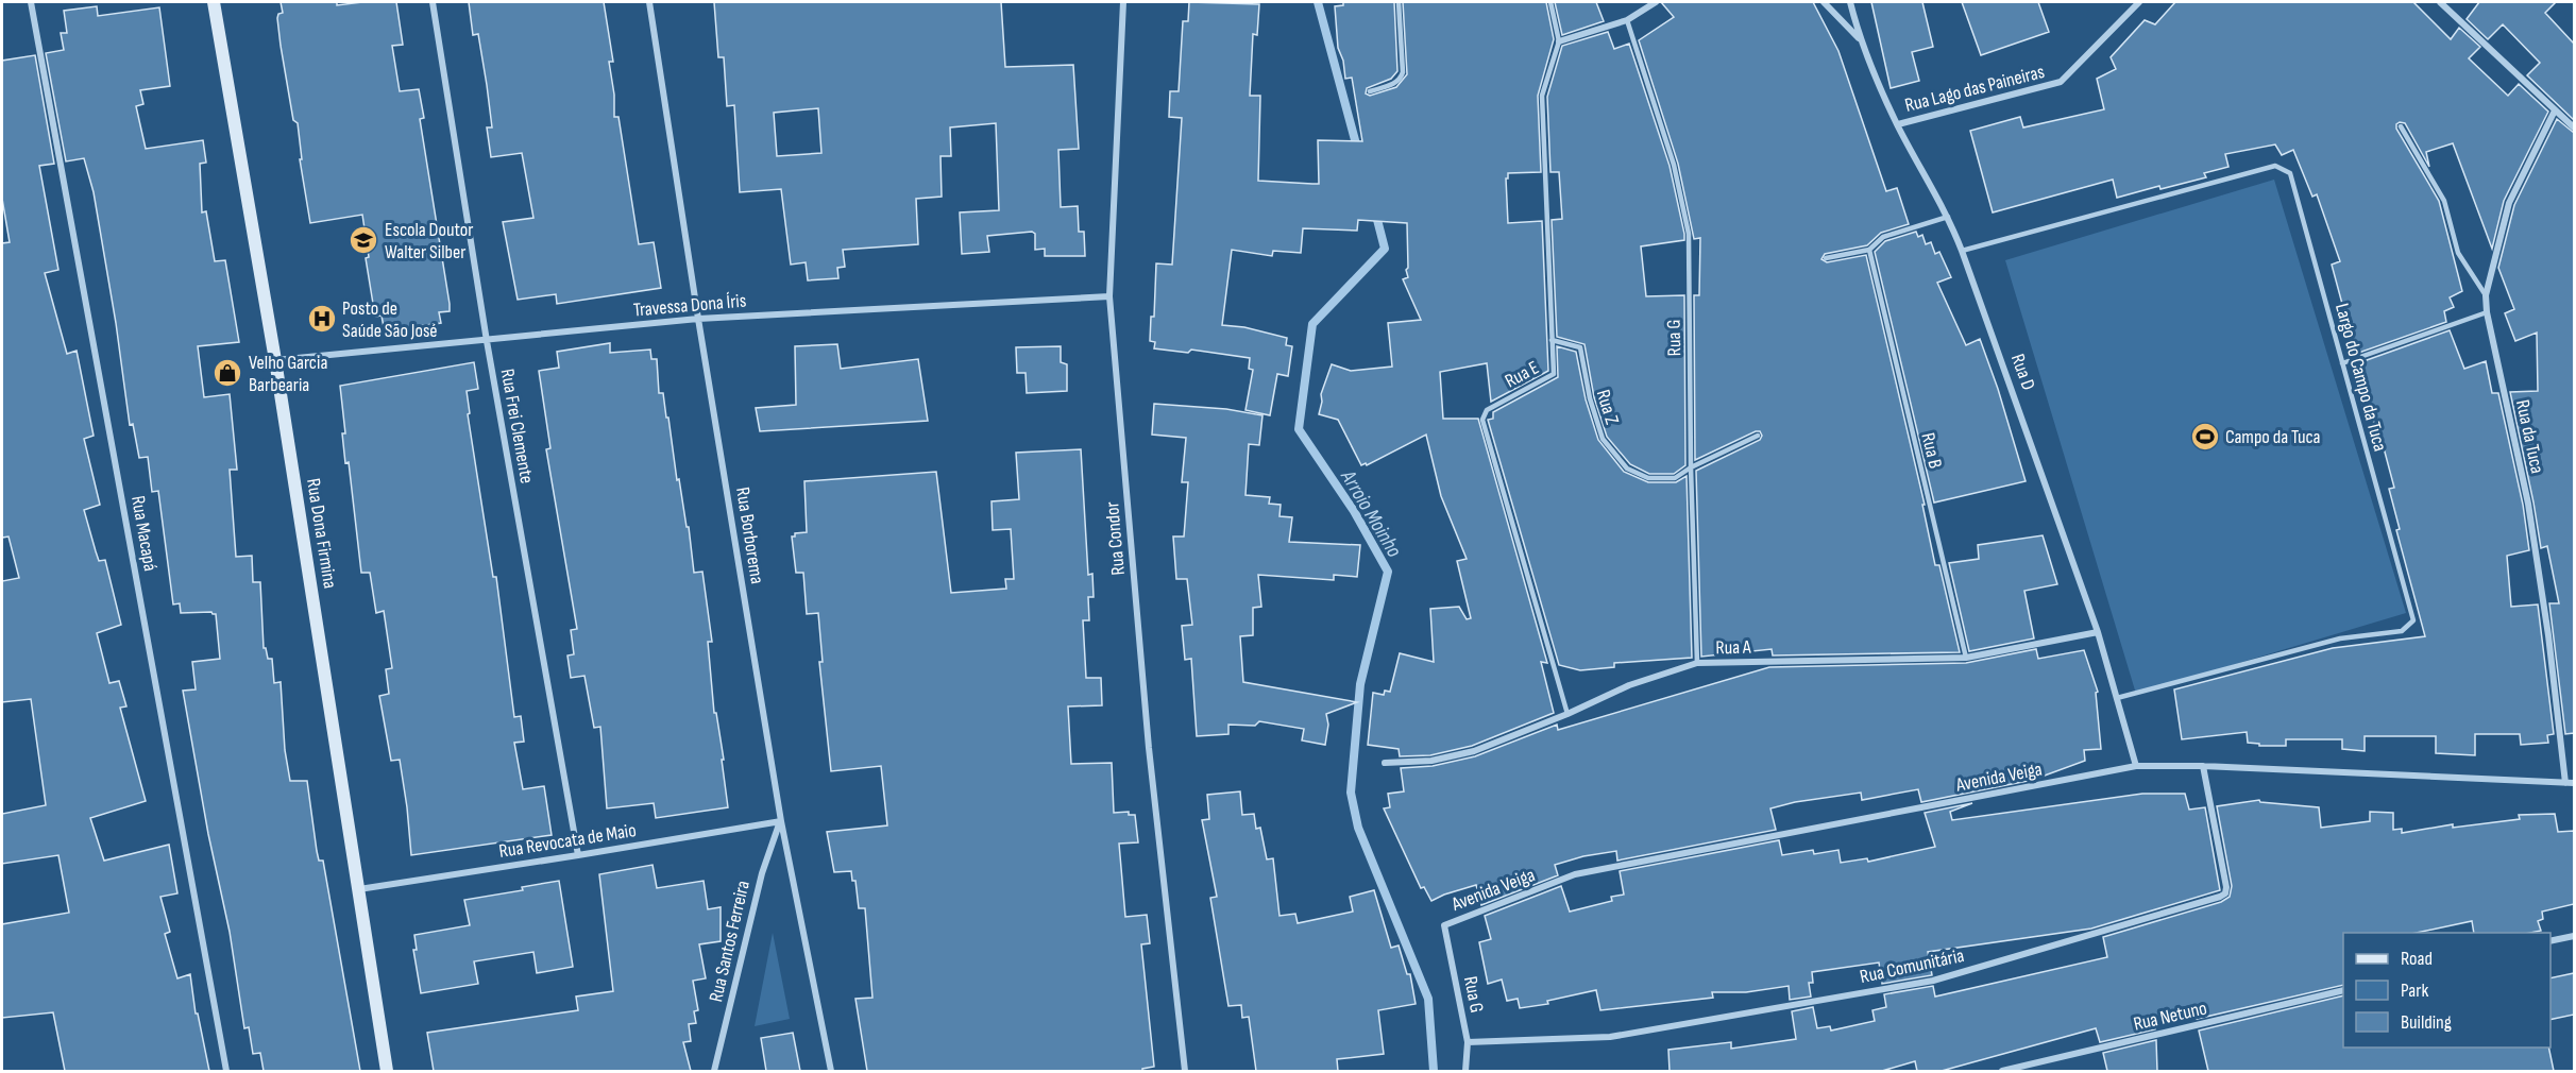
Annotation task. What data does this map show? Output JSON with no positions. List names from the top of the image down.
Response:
{
  "streets": {
    "street": [
      "Rua Lago das Paineiras",
      "Travessa Dona Íris",
      "Rua G",
      "Rua D",
      "Rua Frei Clemente",
      "Rua da Tuca",
      "Rua Macapá",
      "Rua Dona Firmina",
      "Rua Borborema",
      "Rua Condor",
      "Rua A",
      "Avenida Veiga",
      "Rua Revocata de Maio",
      "Rua Santos Ferreira",
      "Rua Comunitária",
      "Rua Netuno"
    ],
    "lane": [
      "Rua E",
      "Largo do Campo da Tuca",
      "Rua Z",
      "Rua B"
    ]
  },
  "crossings": [
    ["Rua Lago das Paineiras", "Rua D"],
    ["Travessa Dona Íris", "Rua Frei Clemente"],
    ["Travessa Dona Íris", "Rua Dona Firmina"],
    ["Travessa Dona Íris", "Rua Borborema"],
    ["Travessa Dona Íris", "Rua Condor"],
    ["Rua G", "Rua Z"],
    ["Rua G", "Rua A"],
    ["Rua G", "Avenida Veiga"],
    ["Rua G", "Rua Comunitária"],
    ["Rua D", "Largo do Campo da Tuca"],
    ["Rua D", "Rua A"],
    ["Rua D", "Avenida Veiga"],
    ["Rua E", "Rua Z"],
    ["Rua E", "Rua A"],
    ["Rua Frei Clemente", "Rua Revocata de Maio"],
    ["Rua da Tuca", "Avenida Veiga"],
    ["Rua B", "Rua A"],
    ["Rua Dona Firmina", "Rua Revocata de Maio"],
    ["Rua Borborema", "Rua Revocata de Maio"],
    ["Rua Borborema", "Rua Santos Ferreira"],
    ["Avenida Veiga", "Rua Comunitária"],
    ["Rua Revocata de Maio", "Rua Santos Ferreira"]
  ],
  "water": ["Arroio Moinho"],
  "places": {
    "school or university": ["Escola Doutor Walter Silber"],
    "hospital": ["Posto de Saúde São José"],
    "shop": ["Velho Garcia Barbearia"],
    "sports": ["Campo da Tuca"]
  },
  "legend": ["Road", "Park", "Building"]
}
